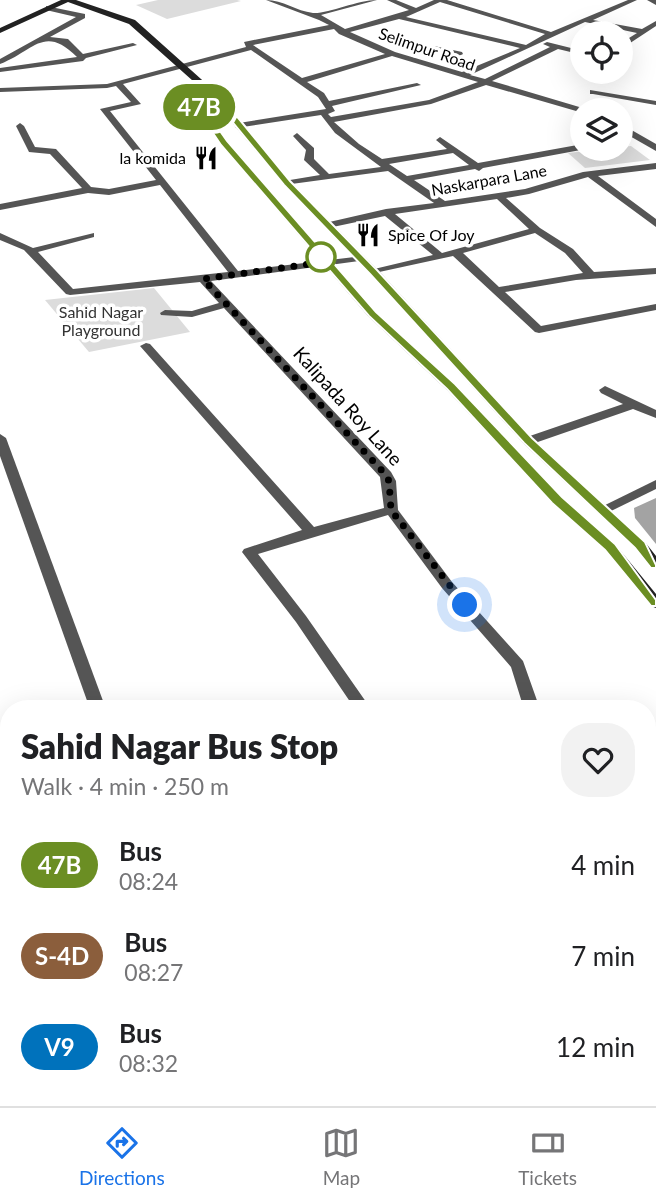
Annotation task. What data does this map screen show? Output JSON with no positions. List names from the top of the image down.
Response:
{
  "streets": {
    "street": ["Selimpur Road", "Naskarpara Lane", "Kalipada Roy Lane"]
  },
  "parks": ["Sahid Nagar Playground"],
  "places": {
    "restaurant": ["la komida", "Spice Of Joy"]
  },
  "lines": ["bus line 47B"],
  "page": {
    "on_map": "47B",
    "heading": ["Sahid Nagar Bus Stop", "Walk · 4 min · 250 m"],
    "list": [
      {
        "mark": "47B",
        "name": "Bus",
        "note": "08:24",
        "value": "4 min"
      },
      {
        "mark": "S-4D",
        "name": "Bus",
        "note": "08:27",
        "value": "7 min"
      },
      {
        "mark": "V9",
        "name": "Bus",
        "note": "08:32",
        "value": "12 min"
      }
    ],
    "tabs": ["Directions", "Map", "Tickets"]
  }
}
